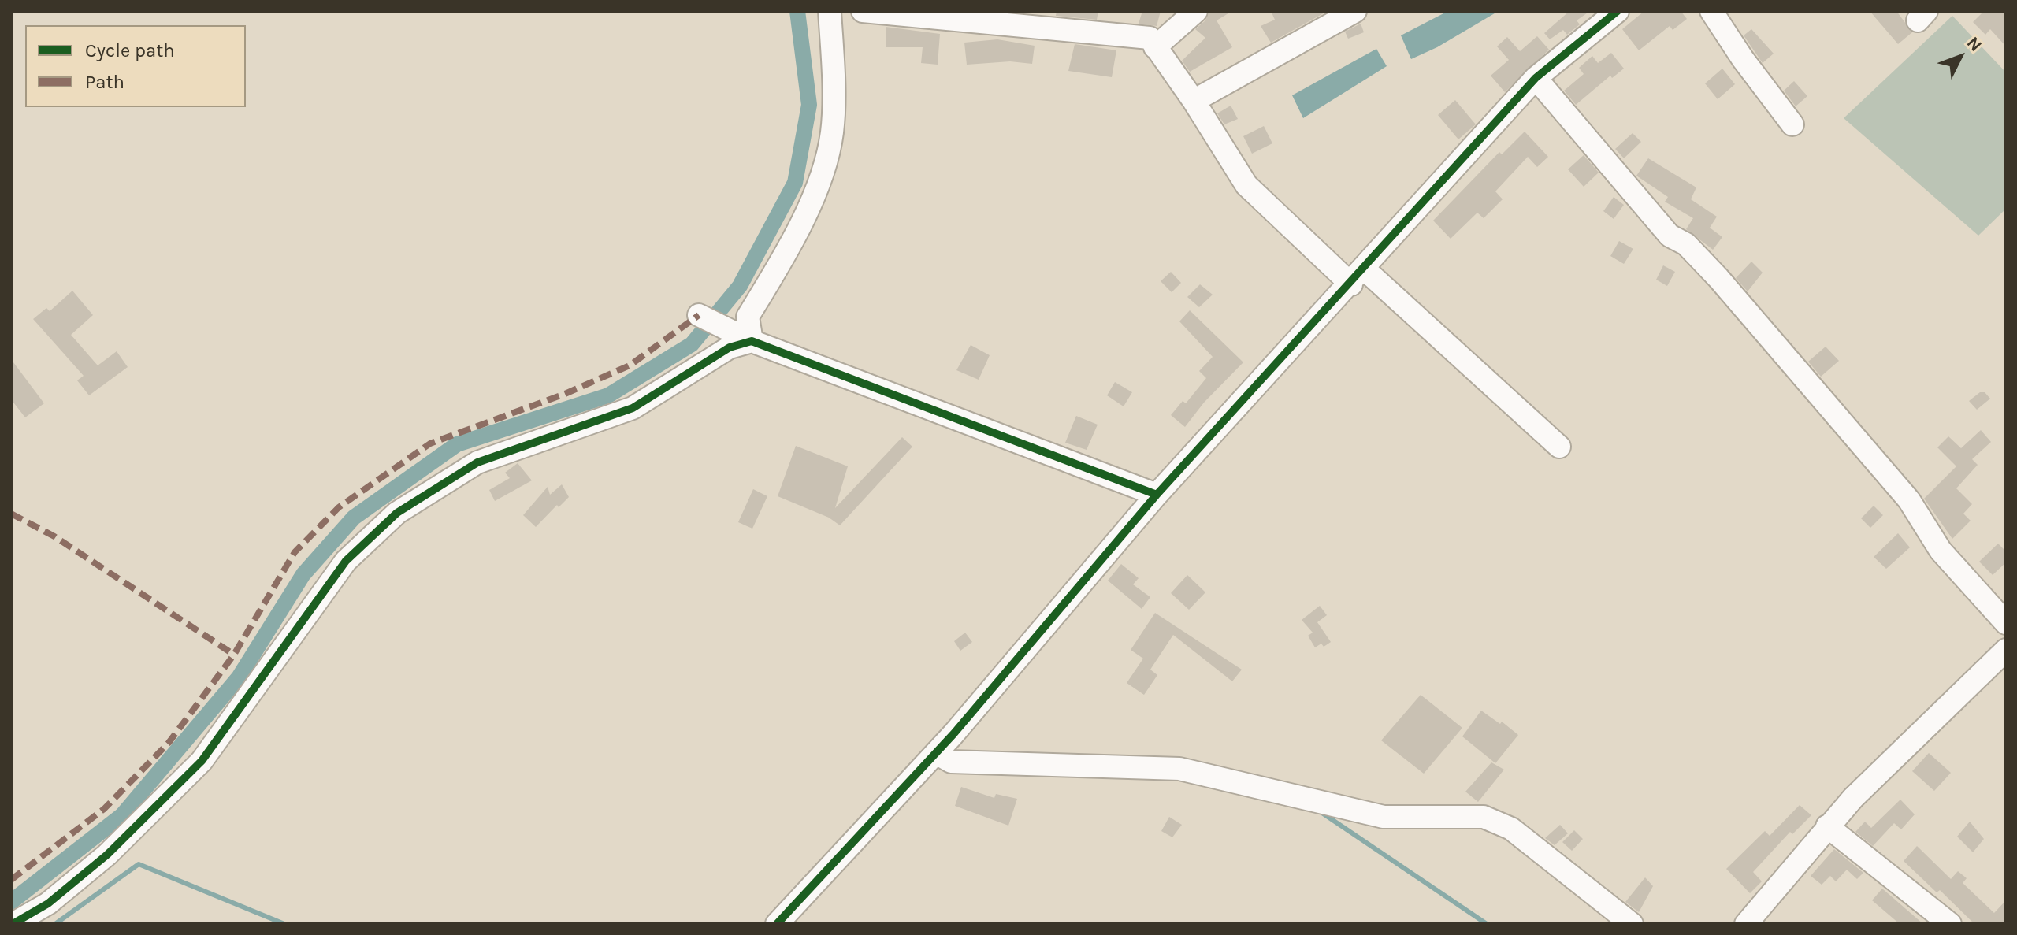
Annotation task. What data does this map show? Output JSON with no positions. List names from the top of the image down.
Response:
{
  "legend": ["Cycle path", "Path"],
  "north": "top right"
}
